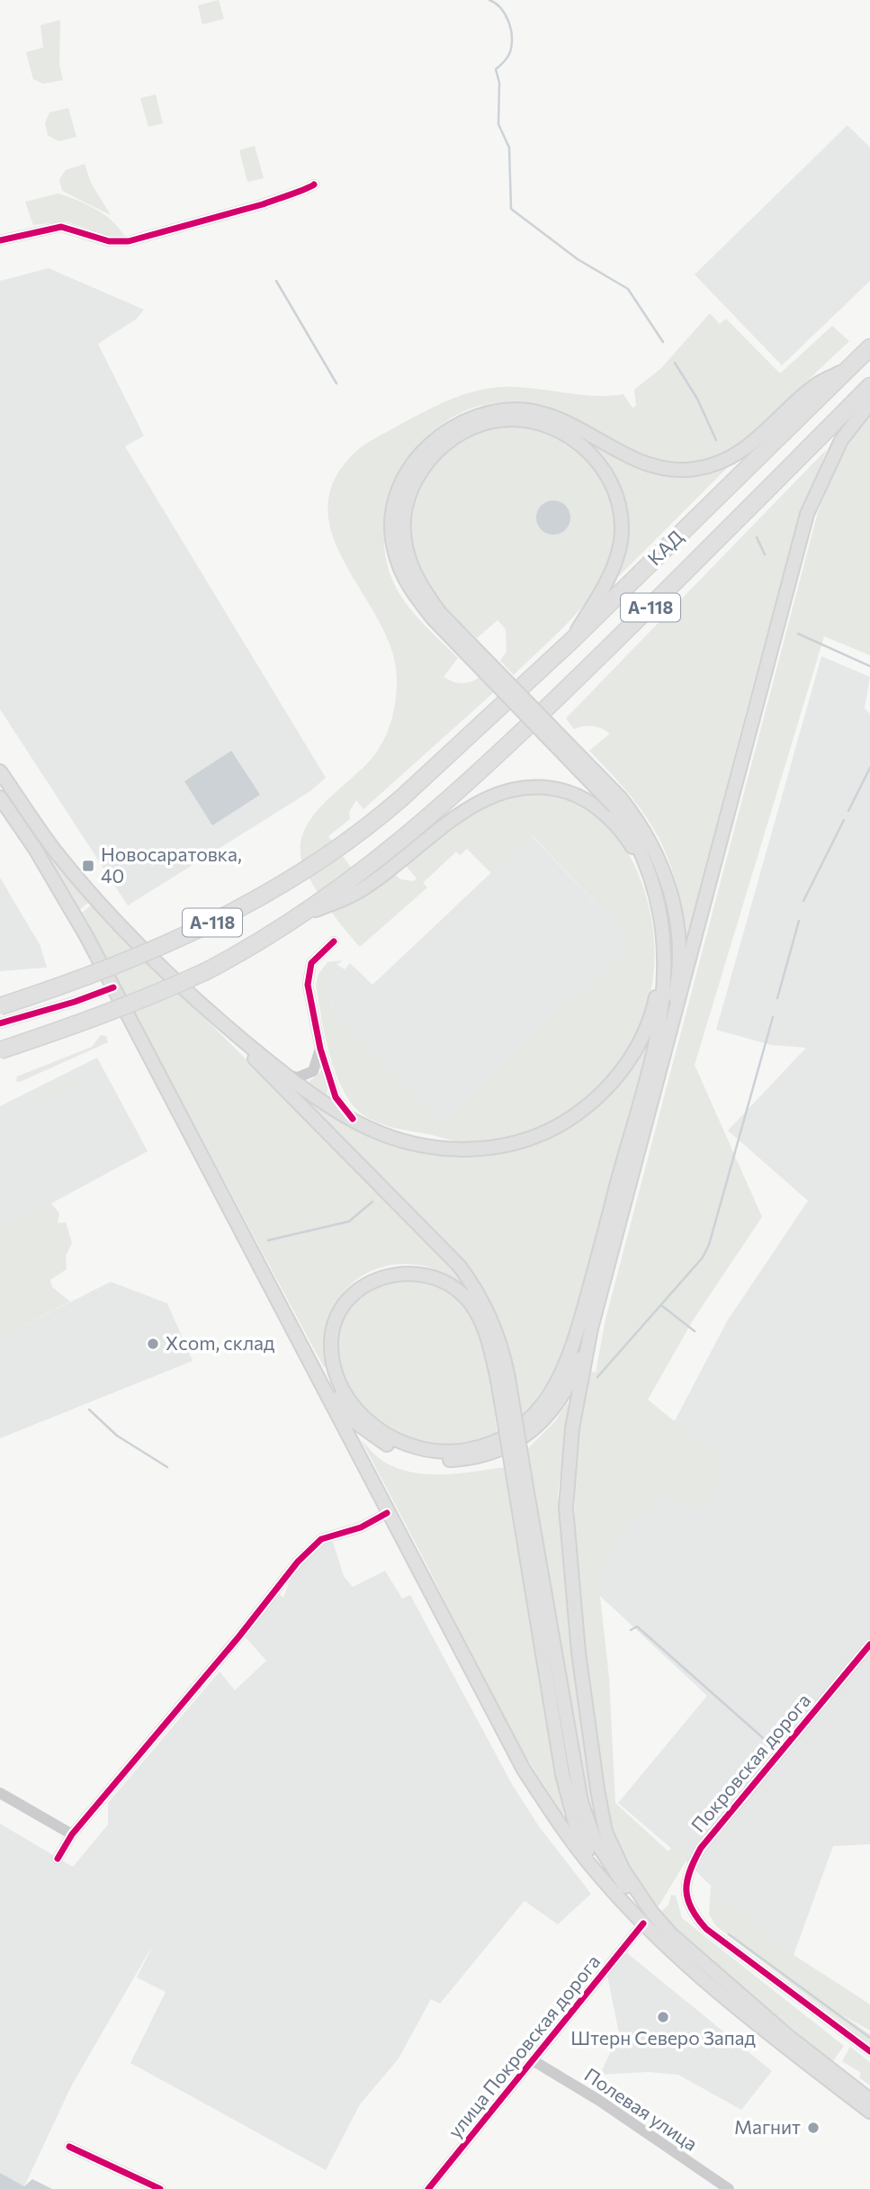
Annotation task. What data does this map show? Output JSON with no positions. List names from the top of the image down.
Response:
{
  "streets": {
    "highway": ["КАД", "А-118"],
    "street": ["Покровская дорога", "улица Покровская дорога", "Полевая улица"]
  },
  "crossings": [
    ["КАД", "А-118"],
    ["улица Покровская дорога", "Полевая улица"]
  ],
  "places": {
    "transit": ["Новосаратовка, 40"],
    "other": ["Xсom, склад", "Штерн Северо Запад", "Магнит"]
  }
}
